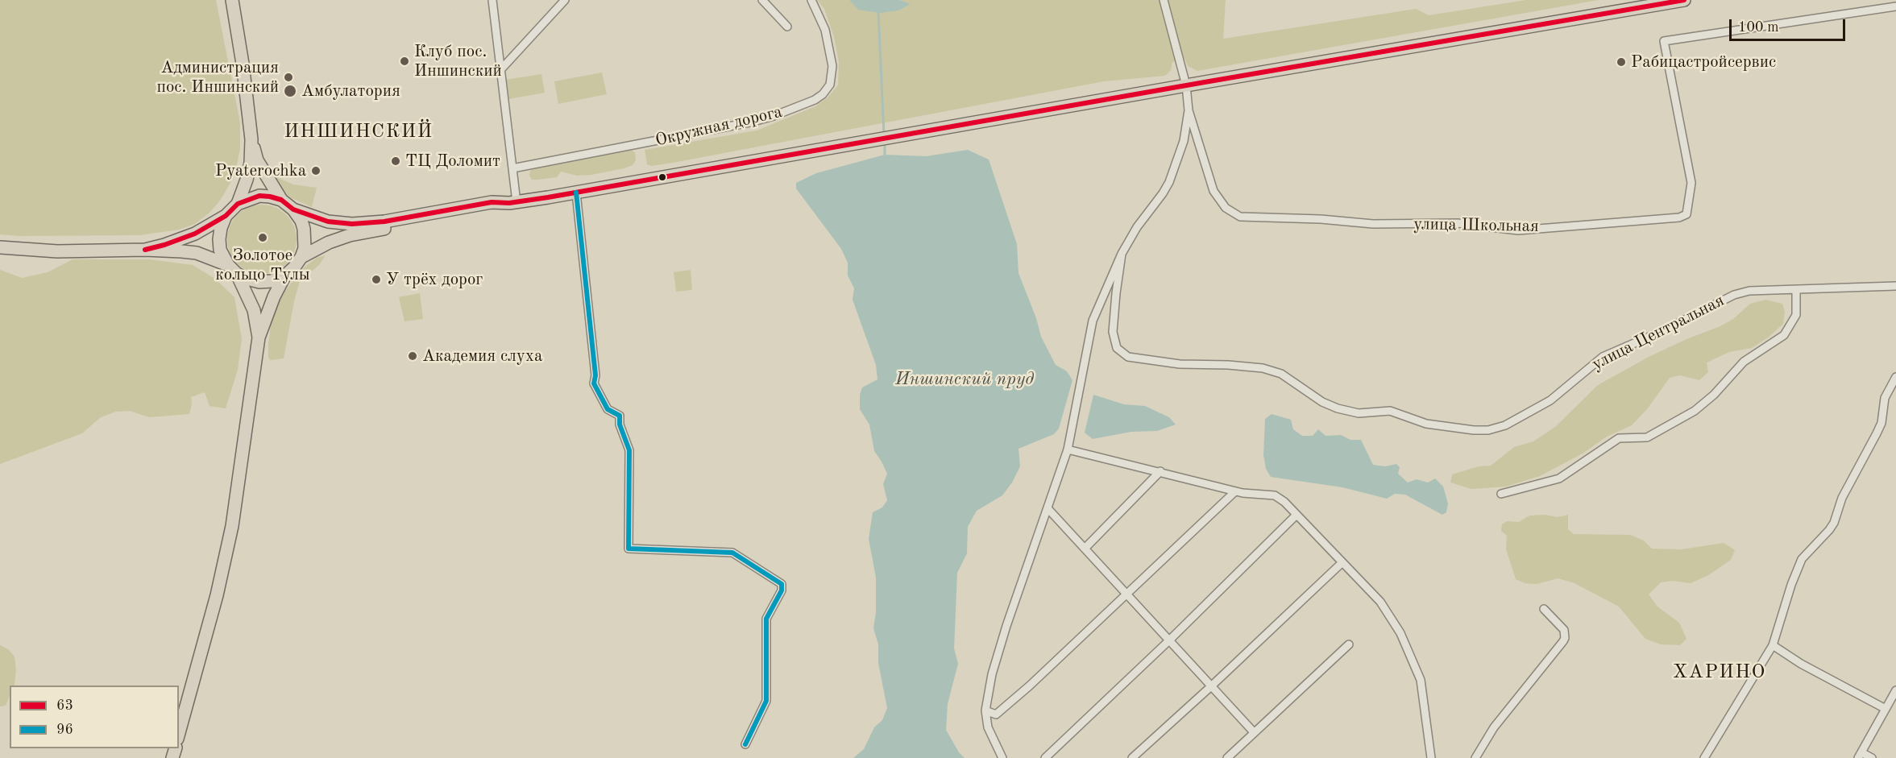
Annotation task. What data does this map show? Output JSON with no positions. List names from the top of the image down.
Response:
{
  "streets": {
    "street": ["Окружная дорога", "улица Школьная", "улица Центральная"]
  },
  "districts": ["ИНШИНСКИЙ", "ХАРИНО"],
  "water": ["Иншинский пруд"],
  "places": [
    "Клуб пос. Иншинский",
    "Рабицастройсервис",
    "Администрация пос. Иншинский",
    "Амбулатория",
    "ТЦ Доломит",
    "Pyaterochka",
    "Золотое кольцо Тулы",
    "У трёх дорог",
    "Академия слуха"
  ],
  "lines": ["transit line 63", "transit line 96"],
  "legend": ["63", "96"],
  "scale_bar": "100 m"
}
